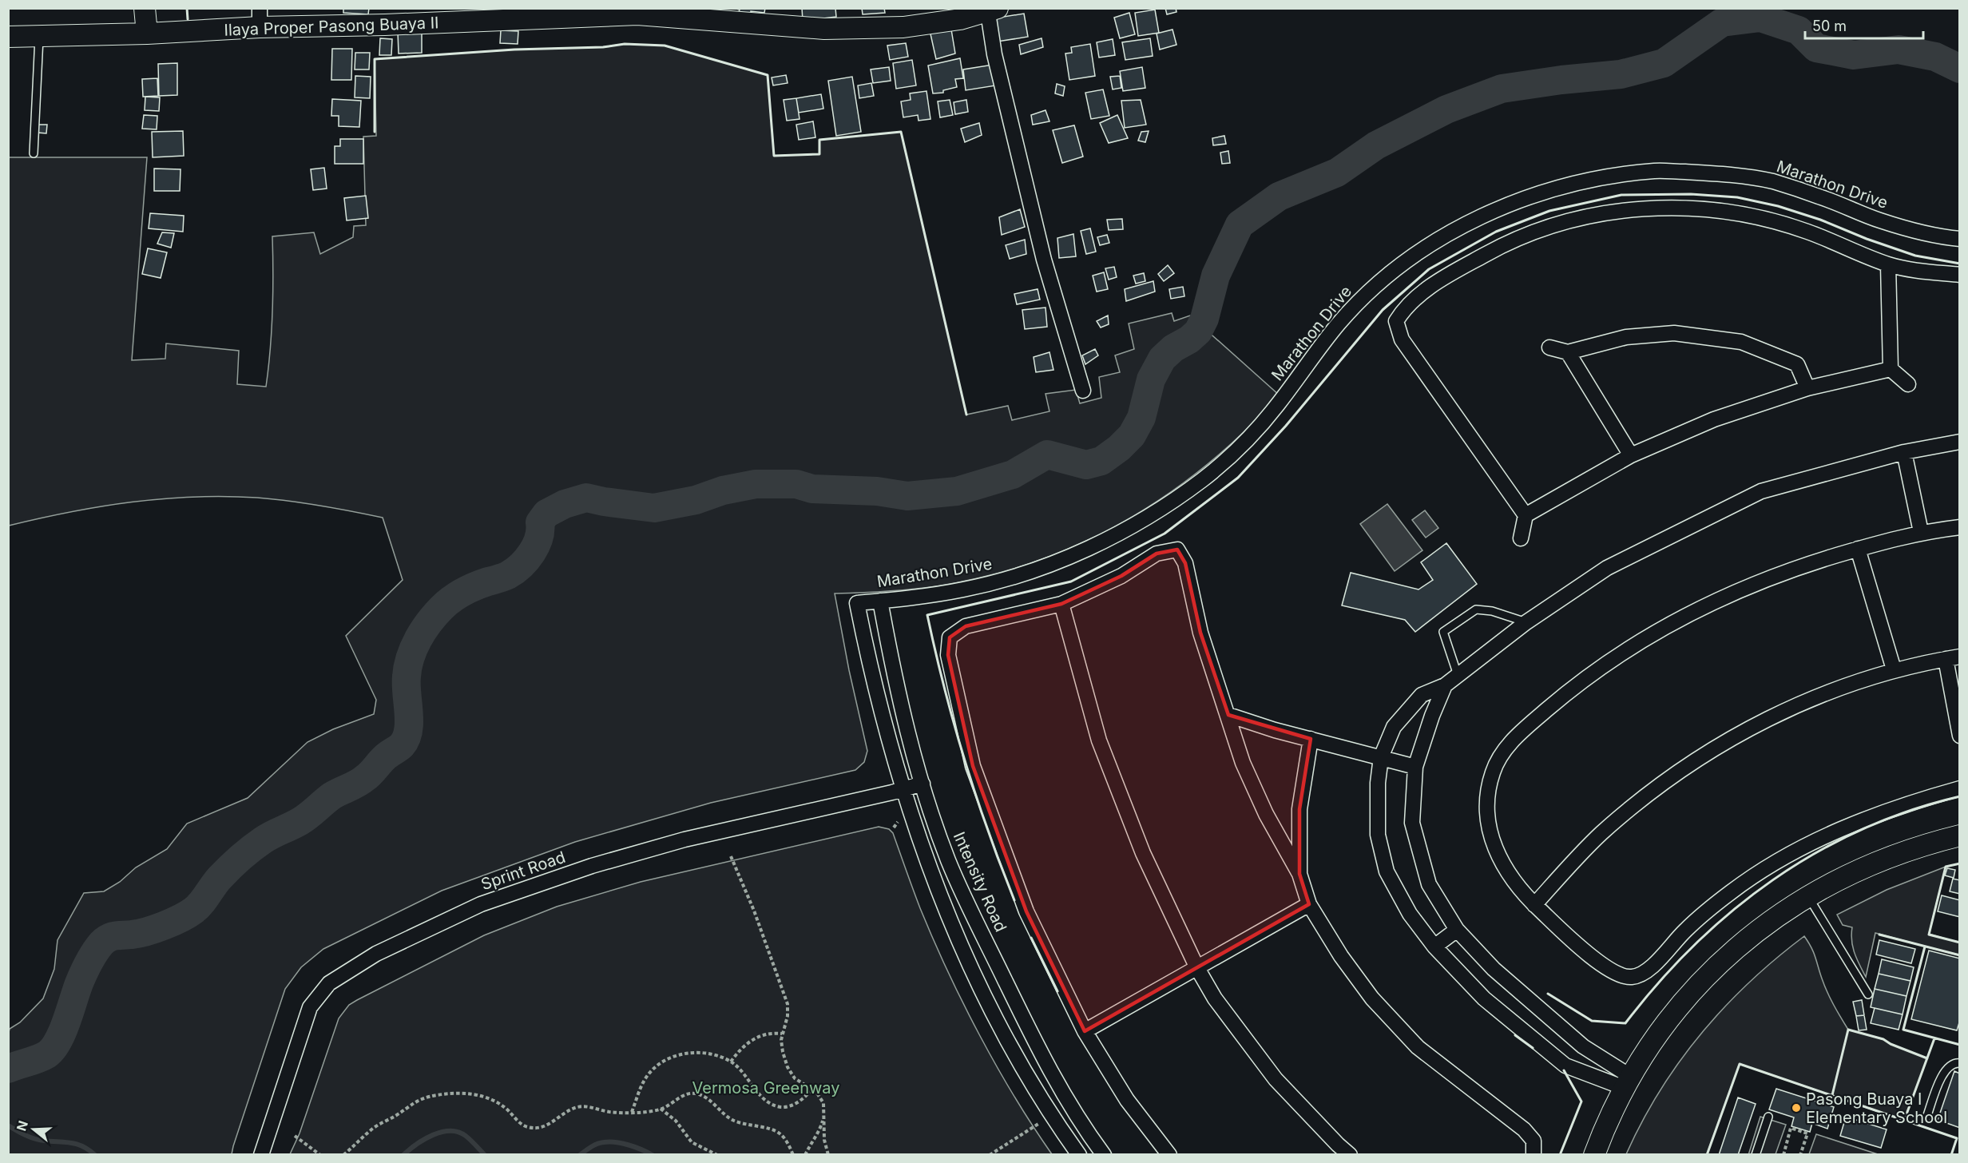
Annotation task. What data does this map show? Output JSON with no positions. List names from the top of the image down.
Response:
{
  "streets": {
    "street": [
      "Ilaya Proper Pasong Buaya II",
      "Marathon Drive",
      "Sprint Road",
      "Intensity Road"
    ]
  },
  "crossings": [
    ["Marathon Drive", "Sprint Road"],
    ["Marathon Drive", "Intensity Road"],
    ["Sprint Road", "Intensity Road"]
  ],
  "parks": ["Vermosa Greenway"],
  "places": ["Pasong Buaya I Elementary School"],
  "scale_bar": "50 m",
  "north": "left"
}
